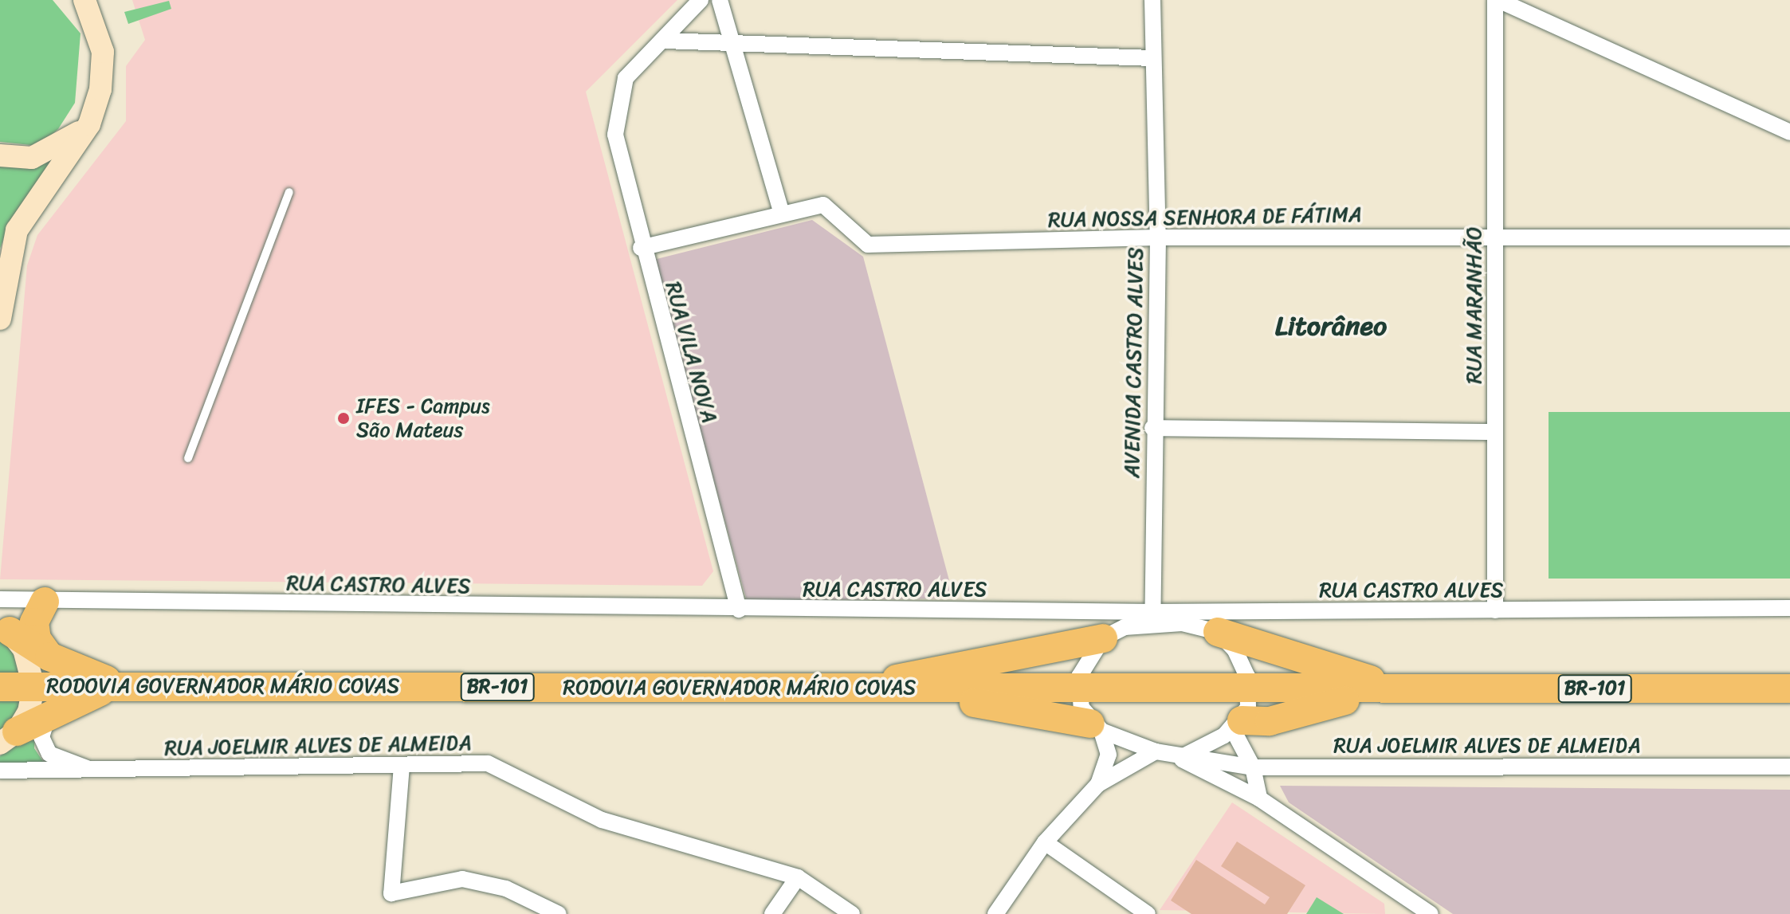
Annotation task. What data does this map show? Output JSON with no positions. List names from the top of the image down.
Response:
{
  "streets": {
    "highway": ["RODOVIA GOVERNADOR MÁRIO COVAS", "BR-101"],
    "street": [
      "RUA NOSSA SENHORA DE FÁTIMA",
      "RUA MARANHÃO",
      "RUA VILA NOVA",
      "AVENIDA CASTRO ALVES",
      "RUA CASTRO ALVES",
      "RUA JOELMIR ALVES DE ALMEIDA"
    ]
  },
  "crossings": [
    ["RUA NOSSA SENHORA DE FÁTIMA", "RUA MARANHÃO"],
    ["RUA NOSSA SENHORA DE FÁTIMA", "RUA VILA NOVA"],
    ["RUA NOSSA SENHORA DE FÁTIMA", "AVENIDA CASTRO ALVES"],
    ["RUA MARANHÃO", "RUA CASTRO ALVES"],
    ["RUA VILA NOVA", "RUA CASTRO ALVES"],
    ["AVENIDA CASTRO ALVES", "RUA CASTRO ALVES"]
  ],
  "districts": ["Litorâneo"],
  "places": ["IFES - Campus São Mateus"]
}
